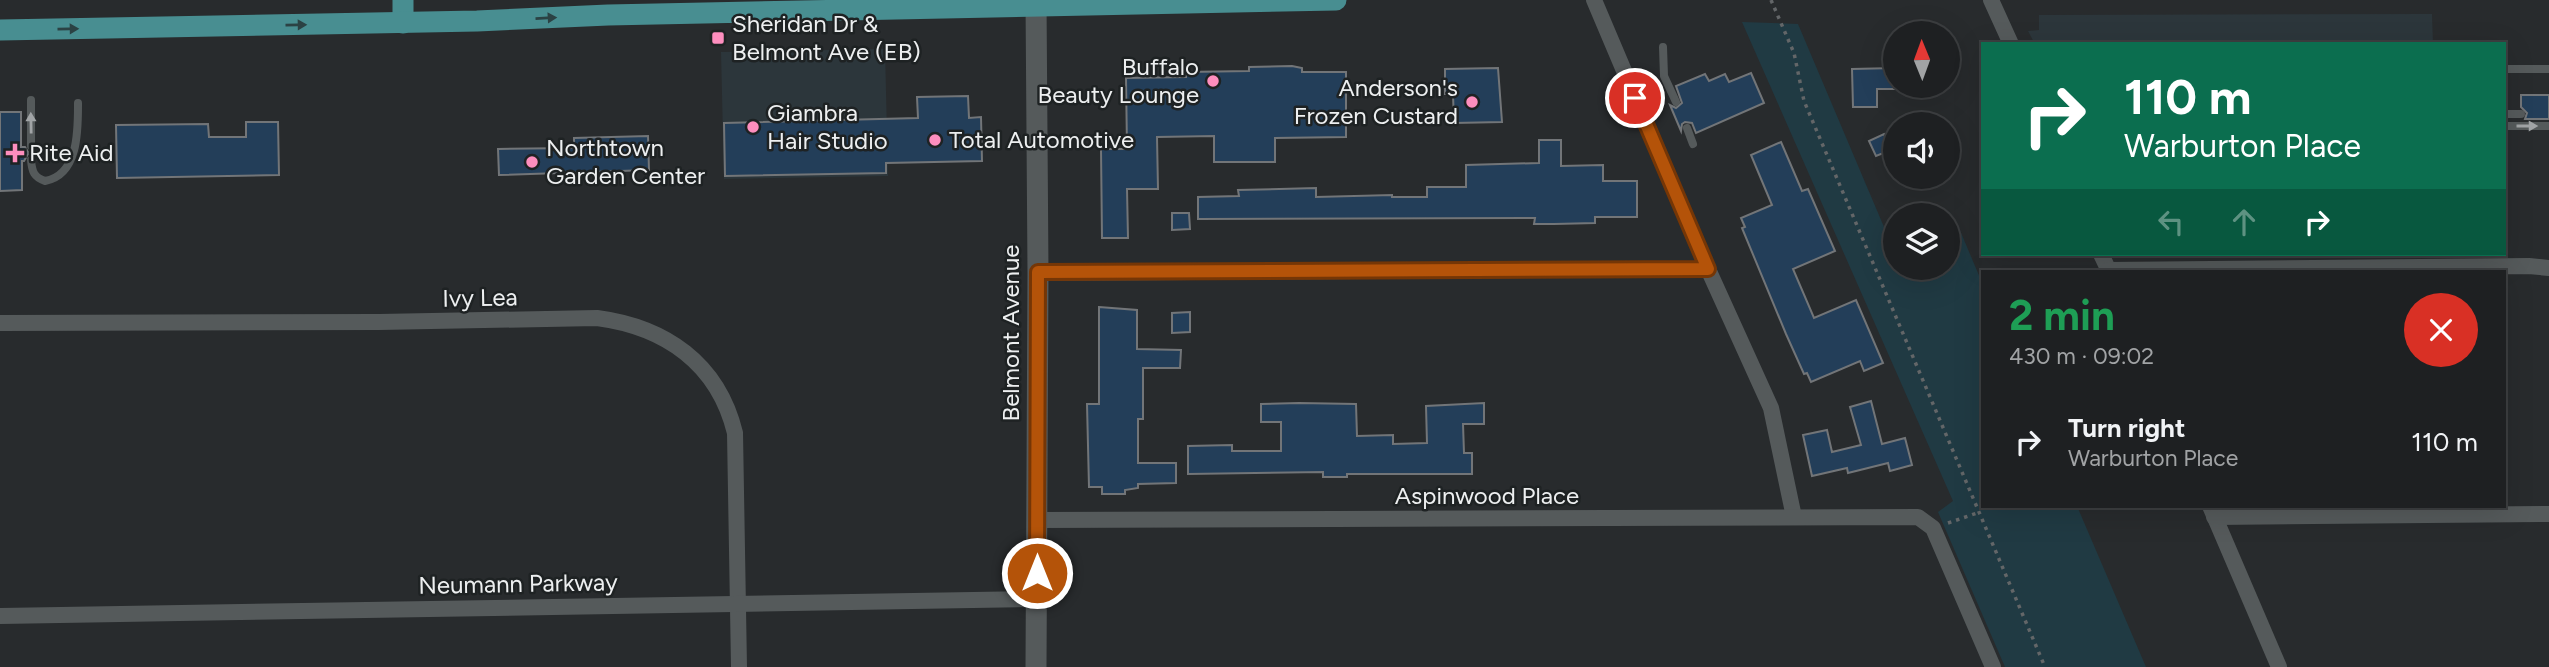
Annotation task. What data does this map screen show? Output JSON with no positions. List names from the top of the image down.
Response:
{
  "streets": {
    "street": [
      "Ivy Lea",
      "Belmont Avenue",
      "Aspinwood Place",
      "Neumann Parkway"
    ]
  },
  "crossings": [
    ["Ivy Lea", "Neumann Parkway"],
    ["Belmont Avenue", "Aspinwood Place"],
    ["Belmont Avenue", "Neumann Parkway"]
  ],
  "places": {
    "transit": ["Sheridan Dr & Belmont Ave (EB)"],
    "other": [
      "Buffalo Beauty Lounge",
      "Anderson's Frozen Custard",
      "Giambra Hair Studio",
      "Total Automotive",
      "Northtown Garden Center"
    ],
    "health": ["Rite Aid"]
  },
  "north": "top",
  "page": {
    "turn": ["110 m", "Warburton Place"],
    "heading": ["2 min", "430 m · 09:02"],
    "list": [
      {
        "name": "Turn right",
        "note": "Warburton Place",
        "value": "110 m"
      }
    ]
  }
}
